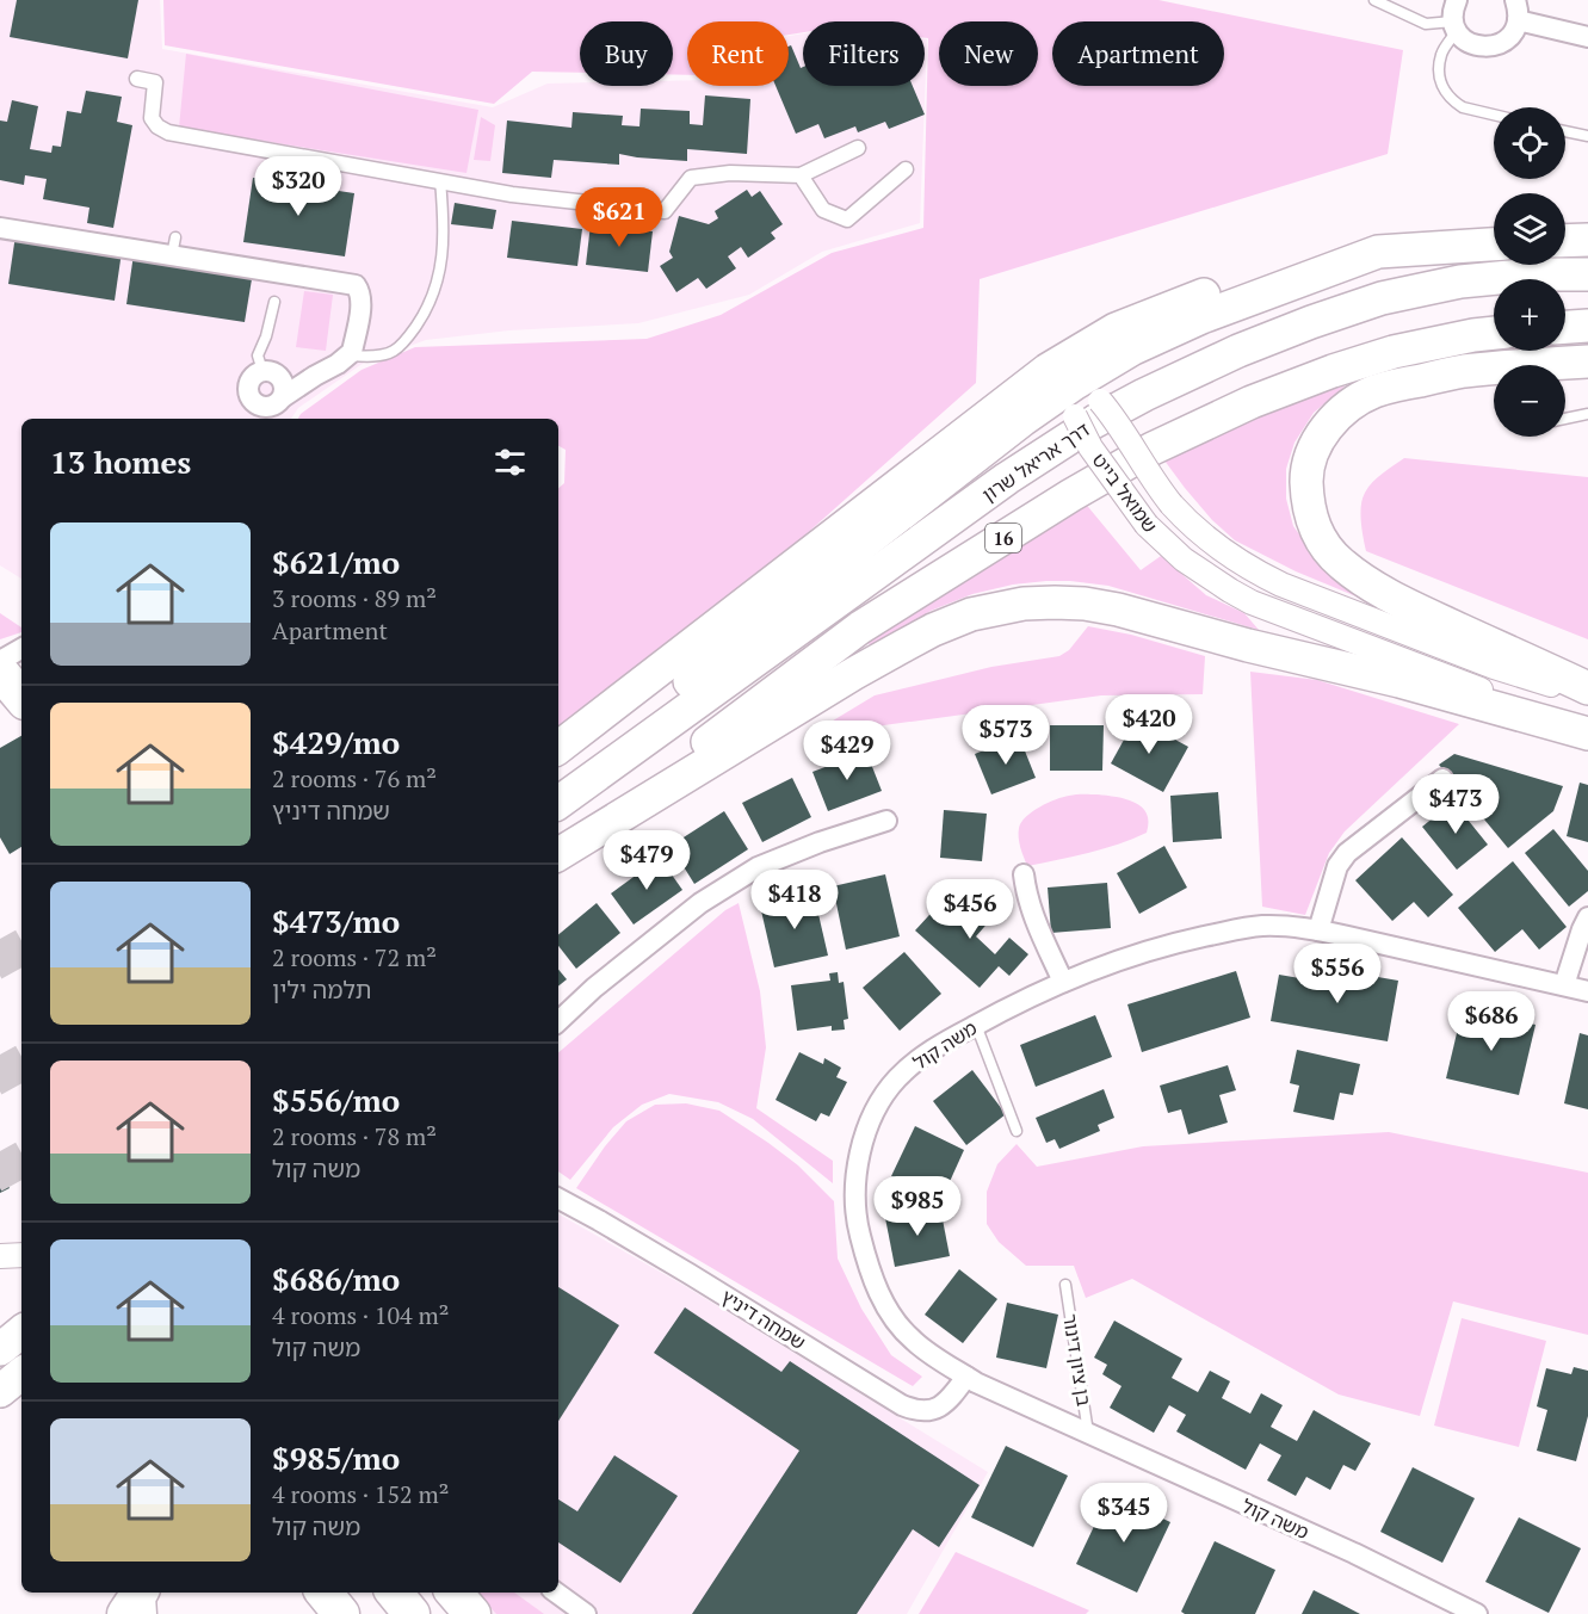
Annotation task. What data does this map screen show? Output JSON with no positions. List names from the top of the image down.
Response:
{
  "streets": {
    "highway": ["דרך אריאל שרון", "16"],
    "street": ["שמואל בייט", "משה קול", "שמחה דיניץ"],
    "lane": ["בן ציון דינור"]
  },
  "crossings": [
    ["משה קול", "שמחה דיניץ"],
    ["משה קול", "בן ציון דינור"]
  ],
  "page": {
    "chip": [
      "Buy",
      "Rent",
      "Filters",
      "New",
      "Apartment"
    ],
    "map_buttons": ["+", "−"],
    "price": [
      "$320",
      "$621",
      "$420",
      "$573",
      "$429",
      "$473",
      "$479",
      "$418",
      "$456",
      "$556",
      "$686",
      "$985",
      "$345"
    ],
    "heading": "13 homes",
    "list": [
      {
        "name": "$621/mo",
        "note": "3 rooms · 89 m² · Apartment"
      },
      {
        "name": "$429/mo",
        "note": "2 rooms · 76 m² · שמחה דיניץ"
      },
      {
        "name": "$473/mo",
        "note": "2 rooms · 72 m² · תלמה ילין"
      },
      {
        "name": "$556/mo",
        "note": "2 rooms · 78 m² · משה קול"
      },
      {
        "name": "$686/mo",
        "note": "4 rooms · 104 m² · משה קול"
      },
      {
        "name": "$985/mo",
        "note": "4 rooms · 152 m² · משה קול"
      }
    ]
  }
}
